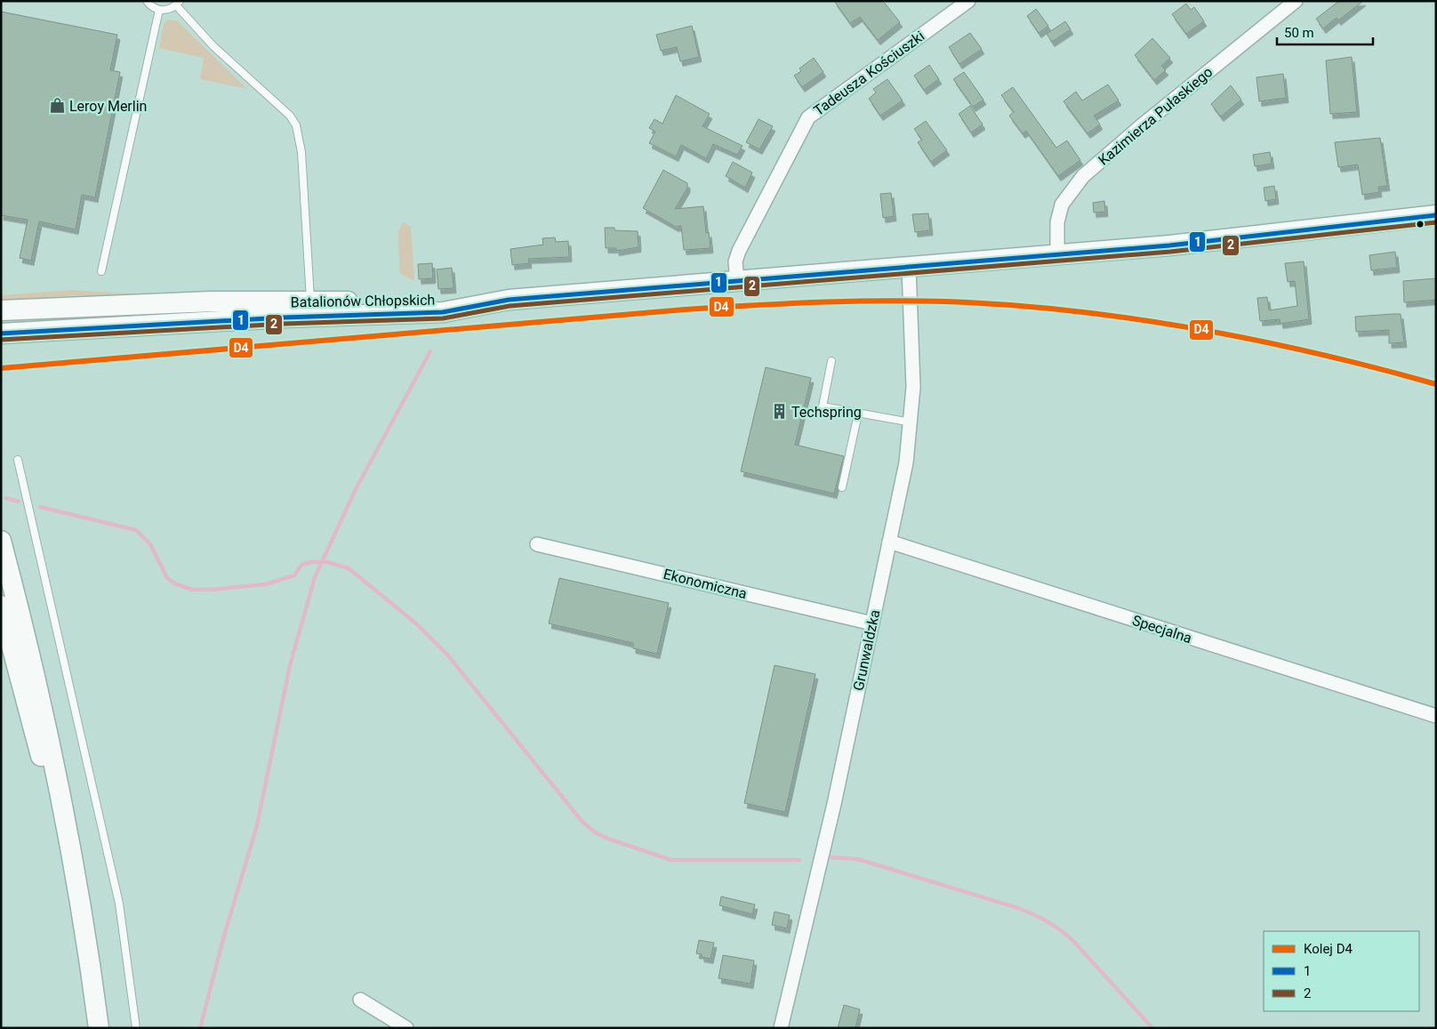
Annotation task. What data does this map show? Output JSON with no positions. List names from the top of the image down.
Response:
{
  "streets": {
    "main road": ["Batalionów Chłopskich"],
    "street": [
      "Tadeusza Kościuszki",
      "Kazimierza Pułaskiego",
      "Ekonomiczna",
      "Specjalna",
      "Grunwaldzka"
    ]
  },
  "crossings": [
    ["Tadeusza Kościuszki", "Batalionów Chłopskich"],
    ["Kazimierza Pułaskiego", "Batalionów Chłopskich"],
    ["Batalionów Chłopskich", "Grunwaldzka"],
    ["Ekonomiczna", "Grunwaldzka"],
    ["Specjalna", "Grunwaldzka"]
  ],
  "places": {
    "shop": ["Leroy Merlin"],
    "building": ["Techspring"]
  },
  "lines": ["transit line 1", "transit line 2", "rail line D4"],
  "legend": ["Kolej D4", "1", "2"],
  "scale_bar": "50 m"
}
